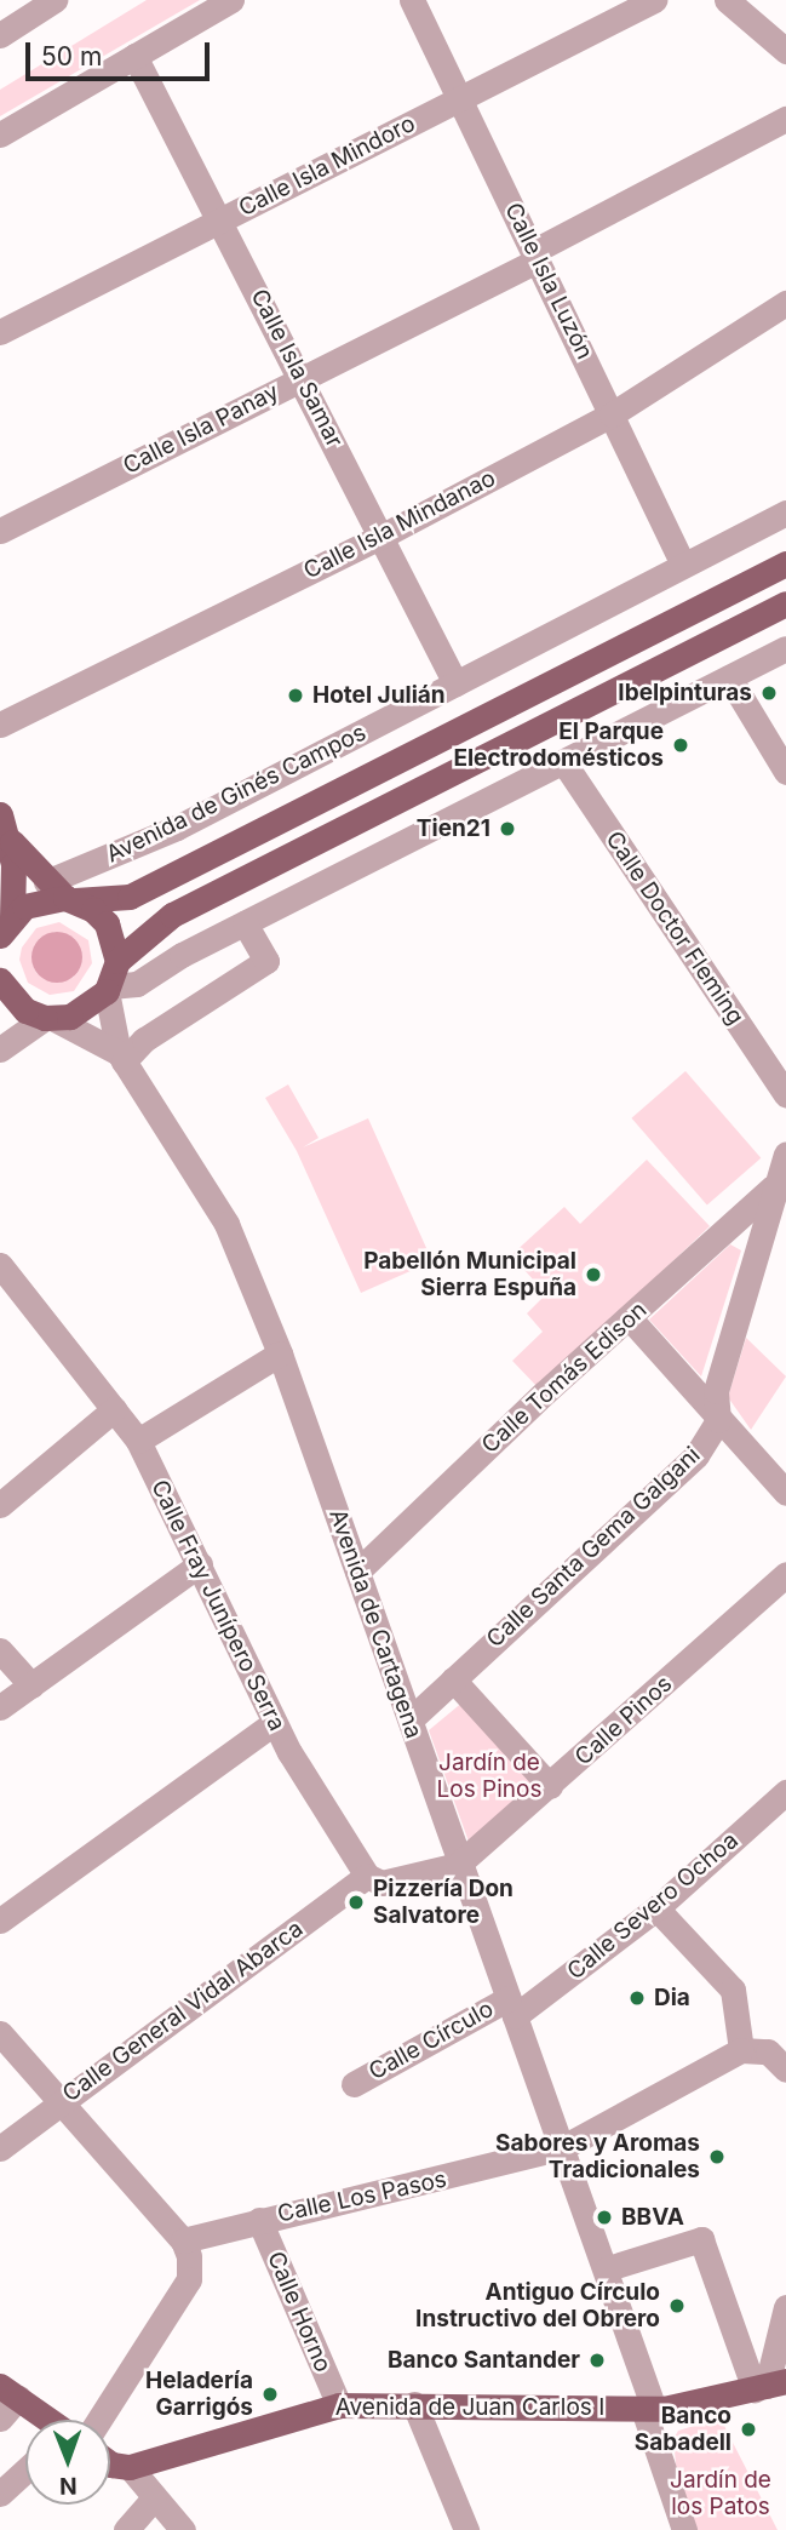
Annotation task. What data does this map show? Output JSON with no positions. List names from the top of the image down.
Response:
{
  "streets": {
    "main road": ["Avenida de Ginés Campos", "Avenida de Juan Carlos I"],
    "street": [
      "Calle Isla Mindoro",
      "Calle Isla Luzón",
      "Calle Isla Samar",
      "Calle Isla Panay",
      "Calle Isla Mindanao",
      "Calle Doctor Fleming",
      "Calle Tomás Edison",
      "Calle Santa Gema Galgani",
      "Calle Fray Junípero Serra",
      "Avenida de Cartagena",
      "Calle Pinos",
      "Calle Severo Ochoa",
      "Calle General Vidal Abarca",
      "Calle Círculo",
      "Calle Los Pasos",
      "Calle Horno"
    ]
  },
  "crossings": [
    ["Calle Isla Mindoro", "Calle Isla Luzón"],
    ["Calle Isla Mindoro", "Calle Isla Samar"],
    ["Calle Isla Luzón", "Calle Isla Panay"],
    ["Calle Isla Luzón", "Calle Isla Mindanao"],
    ["Calle Isla Luzón", "Avenida de Ginés Campos"],
    ["Calle Isla Samar", "Calle Isla Panay"],
    ["Calle Isla Samar", "Calle Isla Mindanao"],
    ["Calle Isla Samar", "Avenida de Ginés Campos"],
    ["Calle Tomás Edison", "Avenida de Cartagena"],
    ["Calle Santa Gema Galgani", "Avenida de Cartagena"],
    ["Calle Fray Junípero Serra", "Calle General Vidal Abarca"],
    ["Avenida de Cartagena", "Calle Pinos"],
    ["Avenida de Cartagena", "Calle Severo Ochoa"],
    ["Avenida de Cartagena", "Calle Círculo"],
    ["Avenida de Cartagena", "Calle Los Pasos"],
    ["Avenida de Cartagena", "Avenida de Juan Carlos I"],
    ["Calle Severo Ochoa", "Calle Círculo"],
    ["Calle Los Pasos", "Calle Horno"],
    ["Calle Horno", "Avenida de Juan Carlos I"]
  ],
  "parks": ["Jardín de Los Pinos", "Jardín de los Patos"],
  "places": [
    "Ibelpinturas",
    "Hotel Julián",
    "El Parque Electrodomésticos",
    "Tien21",
    "Pabellón Municipal Sierra Espuña",
    "Pizzería Don Salvatore",
    "Dia",
    "Sabores y Aromas Tradicionales",
    "BBVA",
    "Antiguo Círculo Instructivo del Obrero",
    "Banco Santander",
    "Heladería Garrigós",
    "Banco Sabadell"
  ],
  "scale_bar": "50 m",
  "north": "bottom"
}
